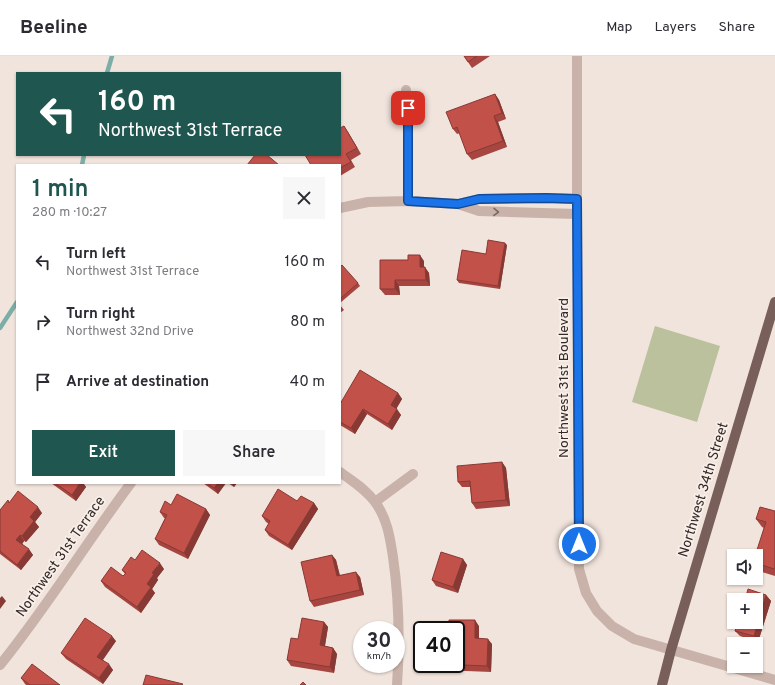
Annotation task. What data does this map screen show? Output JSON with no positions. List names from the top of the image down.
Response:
{
  "streets": {
    "main road": ["Northwest 34th Street"],
    "street": ["Northwest 31st Boulevard", "Northwest 31st Terrace"]
  },
  "crossings": [
    ["Northwest 31st Boulevard", "Northwest 34th Street"]
  ],
  "page": {
    "header": "Beeline",
    "nav": ["Map", "Layers", "Share"],
    "turn": ["160 m", "Northwest 31st Terrace"],
    "heading": ["1 min", "280 m · 10:27"],
    "list": [
      {
        "name": "Turn left",
        "note": "Northwest 31st Terrace",
        "value": "160 m"
      },
      {
        "name": "Turn right",
        "note": "Northwest 32nd Drive",
        "value": "80 m"
      },
      {
        "name": "Arrive at destination",
        "value": "40 m"
      }
    ],
    "buttons": ["Exit", "Share"],
    "map_buttons": ["+", "−"],
    "speed": "30 km/h",
    "limit": "40"
  }
}
